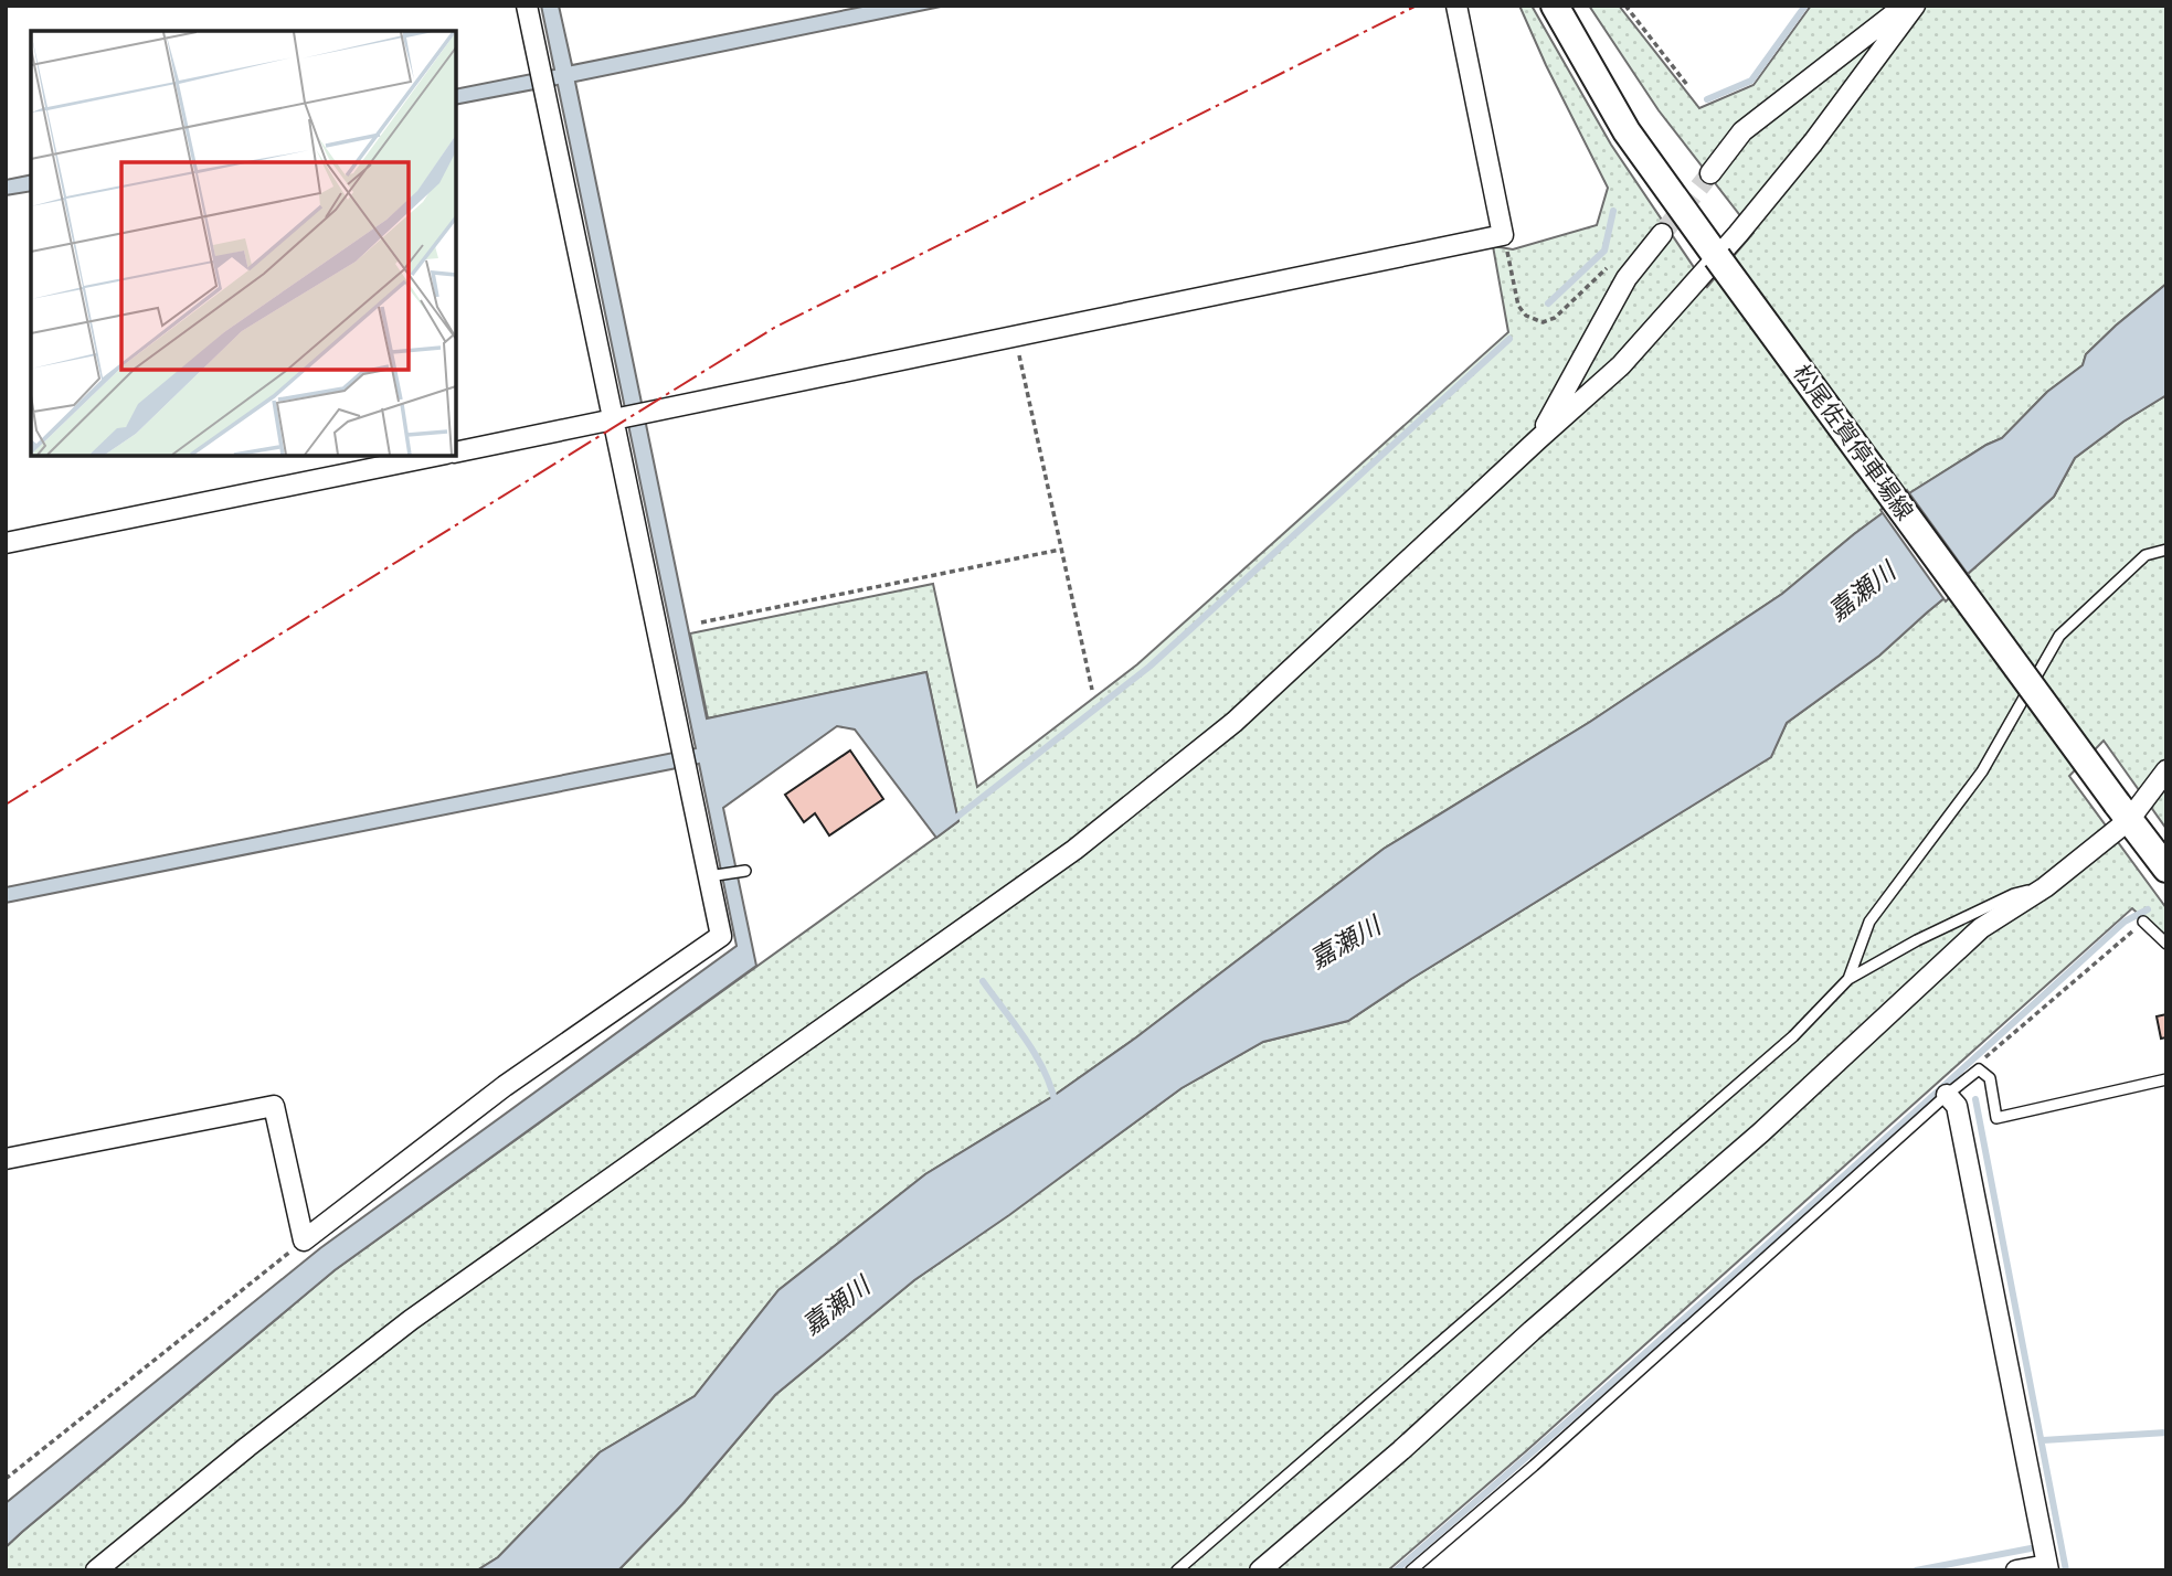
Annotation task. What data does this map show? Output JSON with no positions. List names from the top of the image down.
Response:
{
  "streets": {
    "main road": ["松尾佐賀停車場線"]
  },
  "water": ["嘉瀬川"]
}
